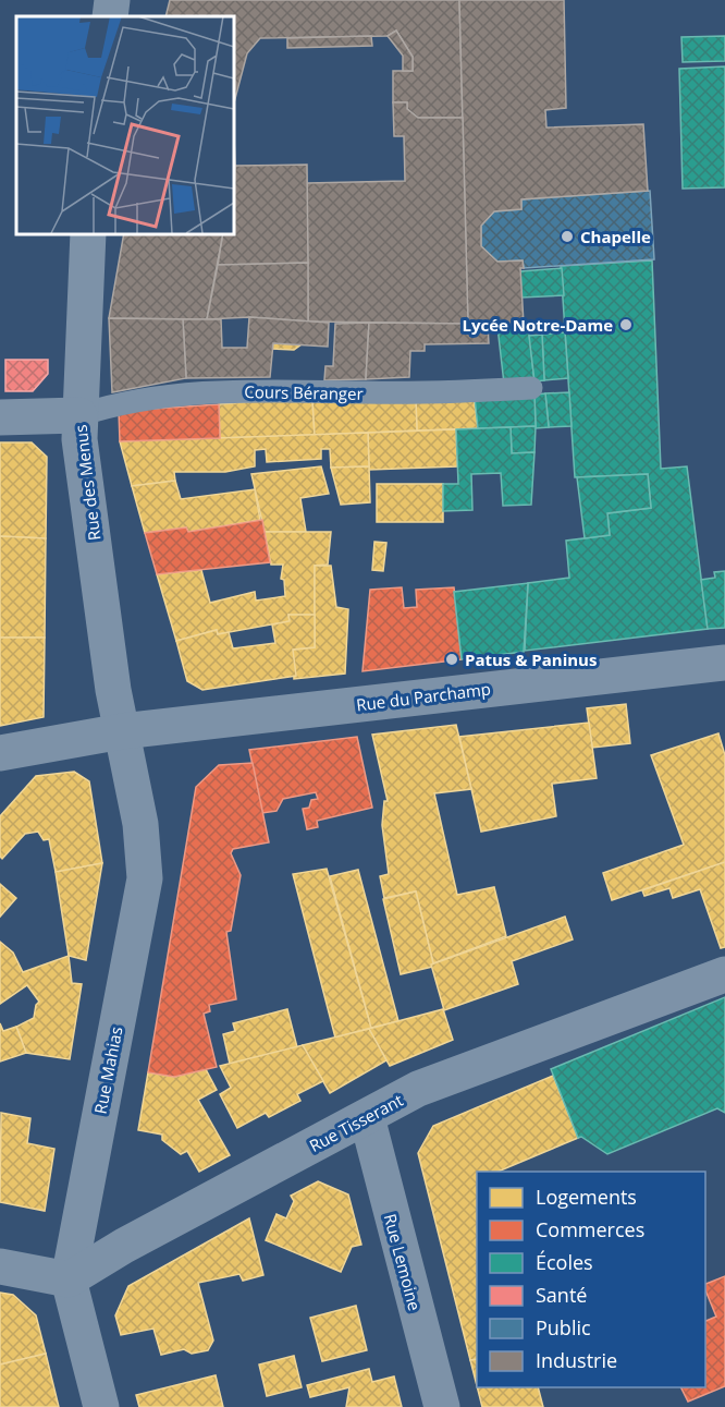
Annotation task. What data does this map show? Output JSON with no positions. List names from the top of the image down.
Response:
{
  "streets": {
    "street": [
      "Rue des Menus",
      "Rue du Parchamp",
      "Rue Mahias",
      "Rue Tisserant",
      "Rue Lemoine"
    ],
    "lane": ["Cours Béranger"]
  },
  "crossings": [
    ["Cours Béranger", "Rue des Menus"],
    ["Rue des Menus", "Rue du Parchamp"],
    ["Rue des Menus", "Rue Mahias"],
    ["Rue du Parchamp", "Rue Mahias"],
    ["Rue Mahias", "Rue Tisserant"],
    ["Rue Tisserant", "Rue Lemoine"]
  ],
  "places": ["Chapelle", "Lycée Notre-Dame", "Patus & Paninus"],
  "legend": [
    "Logements",
    "Commerces",
    "Écoles",
    "Santé",
    "Public",
    "Industrie"
  ]
}
